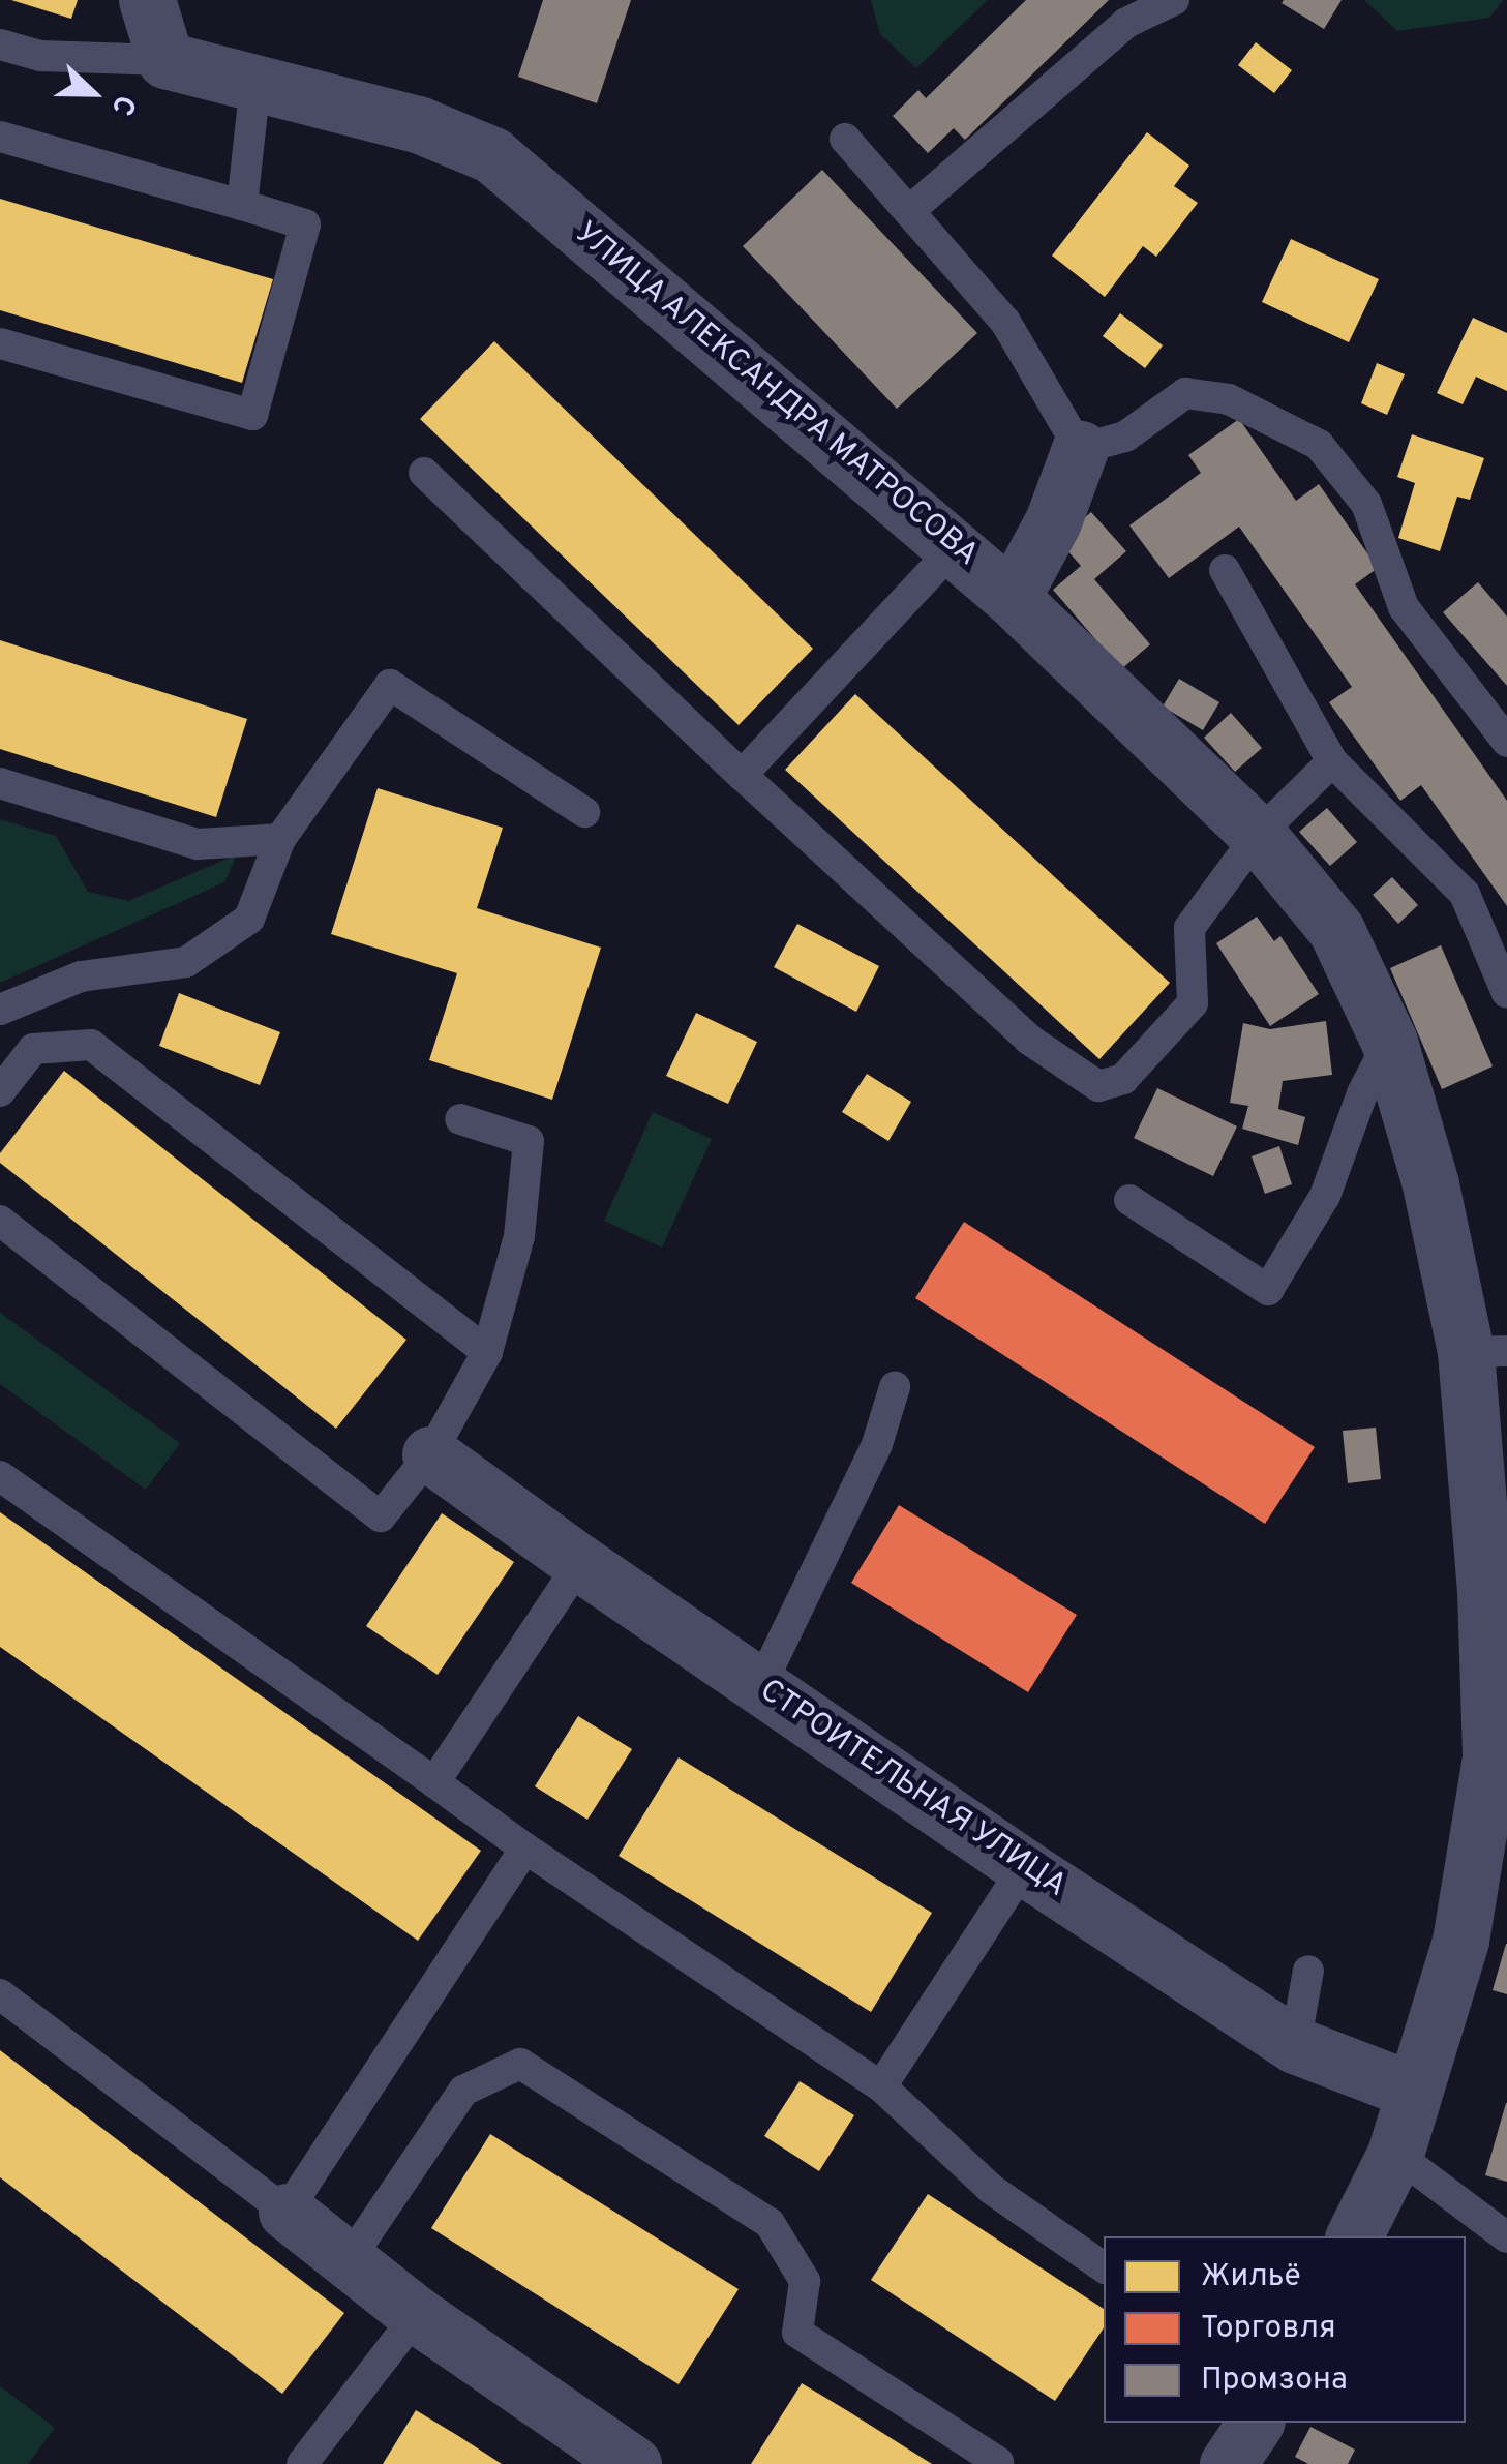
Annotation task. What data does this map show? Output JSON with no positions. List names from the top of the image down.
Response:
{
  "streets": {
    "street": ["УЛИЦА АЛЕКСАНДРА МАТРОСОВА", "СТРОИТЕЛЬНАЯ УЛИЦА"]
  },
  "crossings": [
    ["УЛИЦА АЛЕКСАНДРА МАТРОСОВА", "СТРОИТЕЛЬНАЯ УЛИЦА"]
  ],
  "legend": ["Жильё", "Торговля", "Промзона"],
  "north": "right"
}
